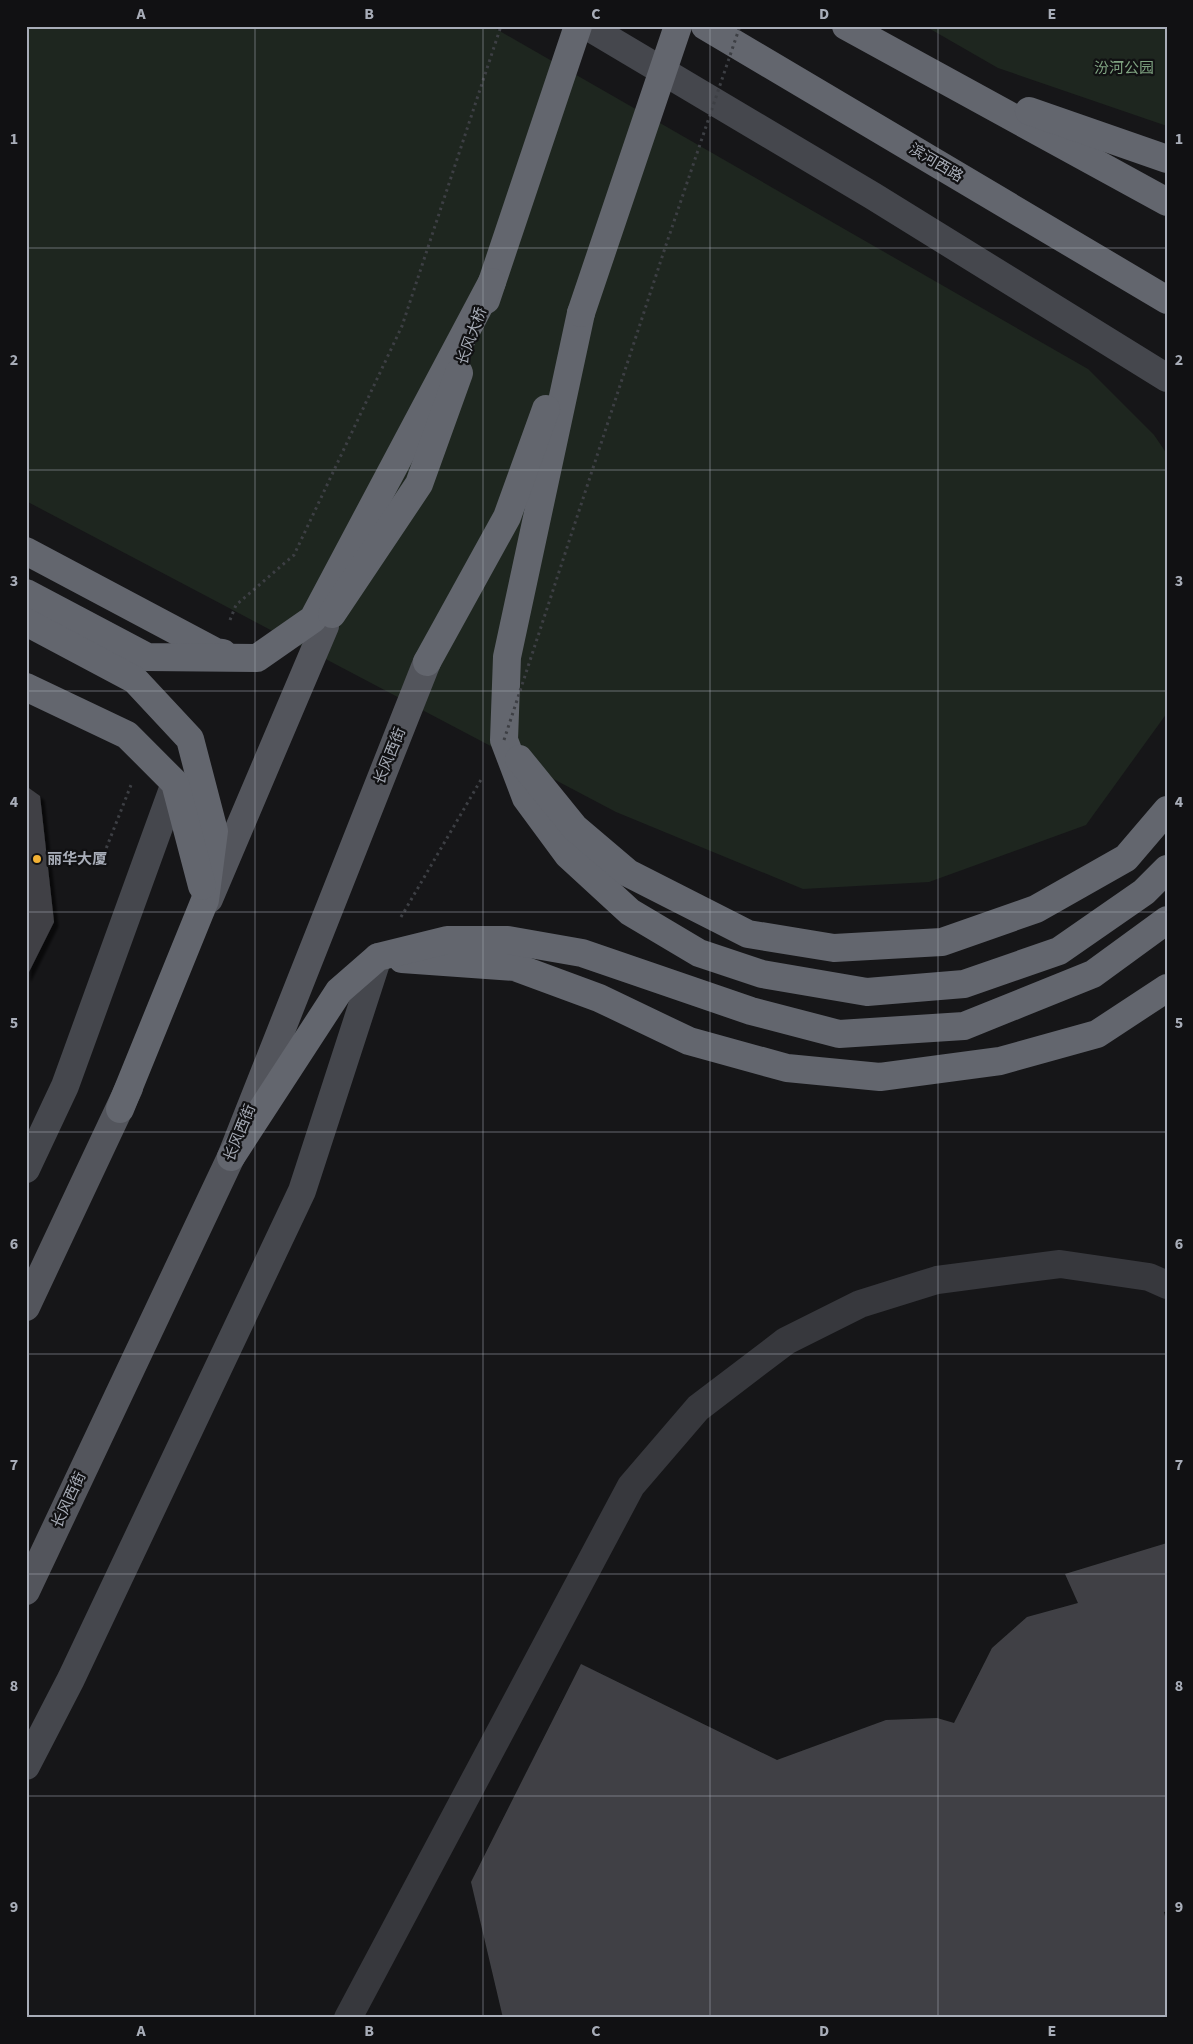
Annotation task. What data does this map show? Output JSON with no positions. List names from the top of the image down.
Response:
{
  "streets": {
    "highway": ["滨河西路", "长风大桥"],
    "main road": ["长风西街"]
  },
  "parks": ["汾河公园"],
  "places": ["丽华大厦"],
  "grid": {
    "columns": [
      "A",
      "B",
      "C",
      "D",
      "E"
    ],
    "rows": [
      "1",
      "2",
      "3",
      "4",
      "5",
      "6",
      "7",
      "8",
      "9"
    ]
  }
}
